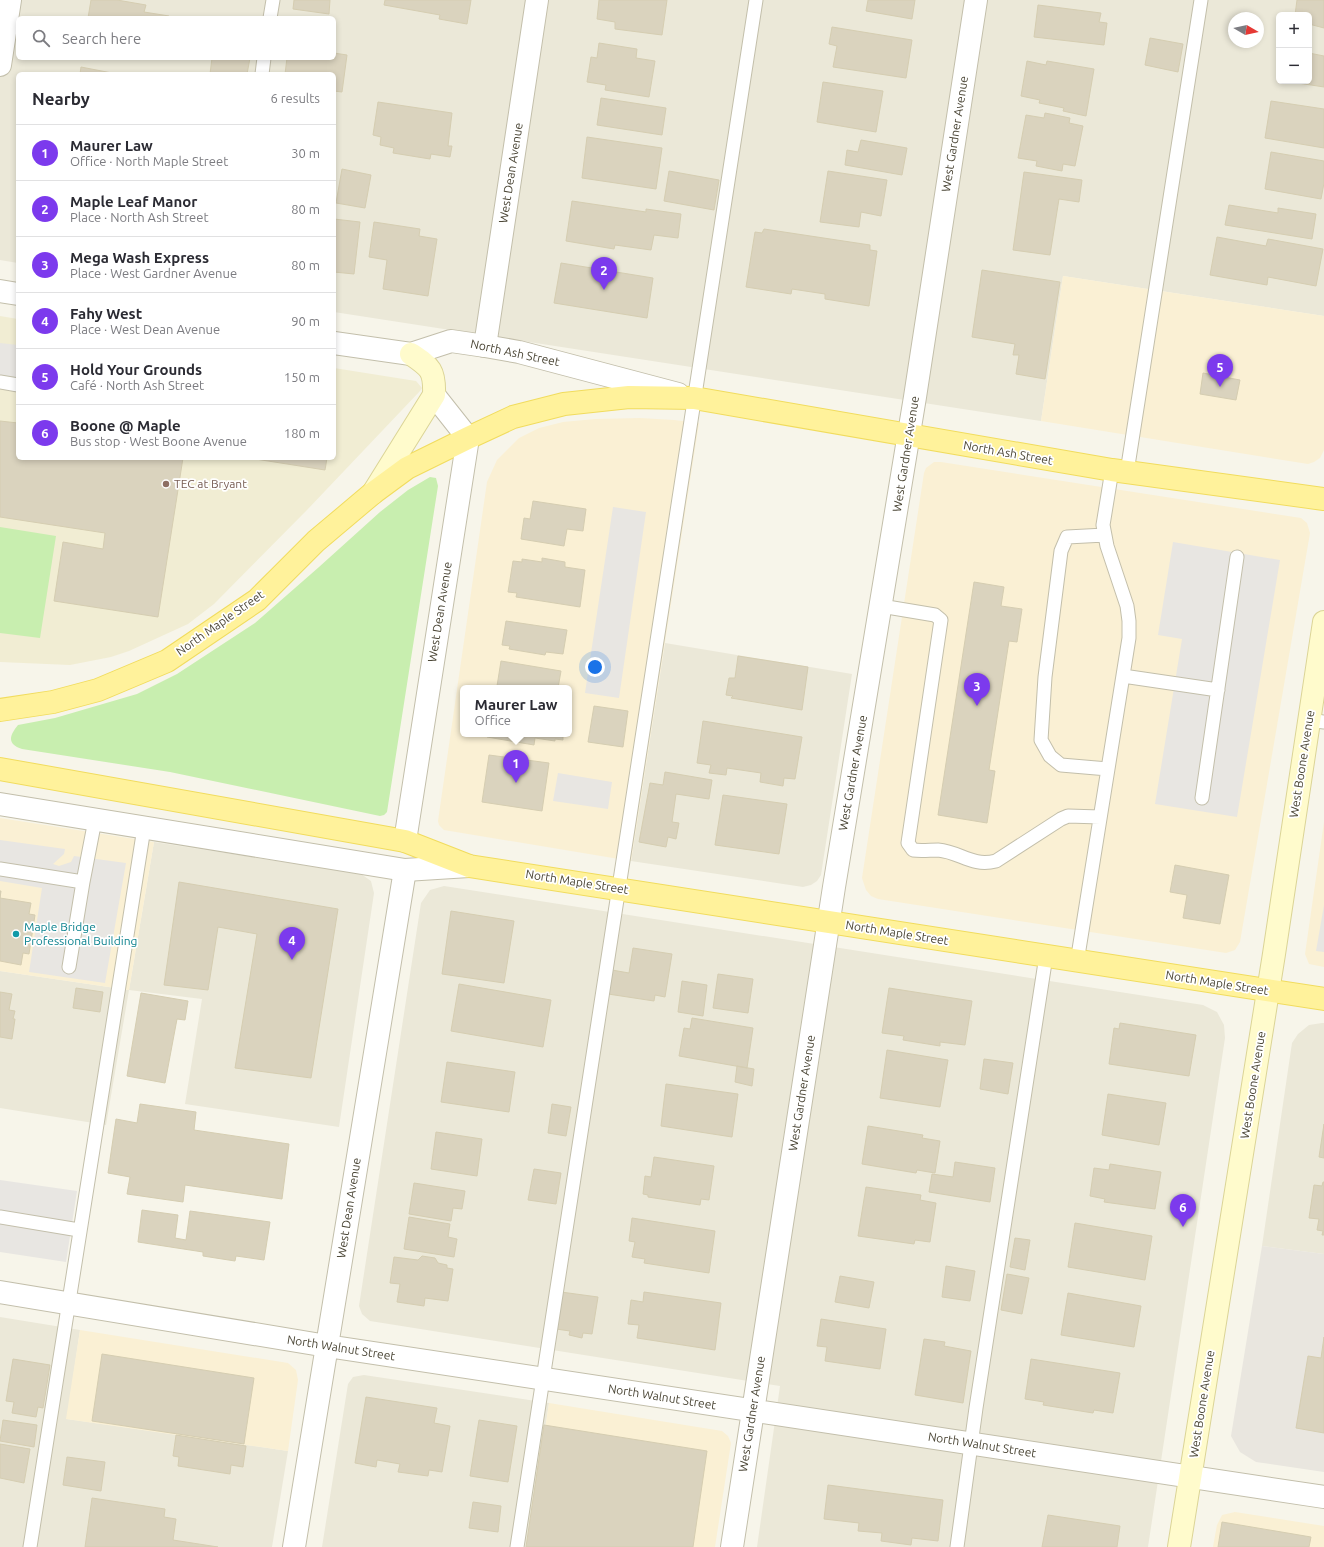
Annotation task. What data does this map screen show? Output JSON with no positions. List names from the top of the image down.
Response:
{
  "streets": {
    "main road": ["North Ash Street", "North Maple Street", "West Boone Avenue"],
    "street": ["West Gardner Avenue", "West Dean Avenue", "North Walnut Street"]
  },
  "crossings": [
    ["West Gardner Avenue", "North Ash Street"],
    ["West Gardner Avenue", "North Maple Street"],
    ["West Gardner Avenue", "North Walnut Street"],
    ["West Dean Avenue", "North Ash Street"],
    ["West Dean Avenue", "North Maple Street"],
    ["West Dean Avenue", "North Walnut Street"],
    ["North Ash Street", "North Maple Street"],
    ["North Maple Street", "West Boone Avenue"],
    ["West Boone Avenue", "North Walnut Street"]
  ],
  "places": ["TEC at Bryant", "Maple Bridge Professional Building"],
  "north": "right",
  "page": {
    "map_buttons": ["+", "−"],
    "search": "Search here",
    "heading": ["Nearby", "6 results"],
    "list": [
      {
        "mark": "1",
        "name": "Maurer Law",
        "note": "Office · North Maple Street",
        "value": "30 m"
      },
      {
        "mark": "2",
        "name": "Maple Leaf Manor",
        "note": "Place · North Ash Street",
        "value": "80 m"
      },
      {
        "mark": "3",
        "name": "Mega Wash Express",
        "note": "Place · West Gardner Avenue",
        "value": "80 m"
      },
      {
        "mark": "4",
        "name": "Fahy West",
        "note": "Place · West Dean Avenue",
        "value": "90 m"
      },
      {
        "mark": "5",
        "name": "Hold Your Grounds",
        "note": "Café · North Ash Street",
        "value": "150 m"
      },
      {
        "mark": "6",
        "name": "Boone @ Maple",
        "note": "Bus stop · West Boone Avenue",
        "value": "180 m"
      }
    ],
    "pins": [
      "2",
      "5",
      "3",
      "1",
      "4",
      "6"
    ],
    "popup": ["Maurer Law", "Office"]
  }
}
